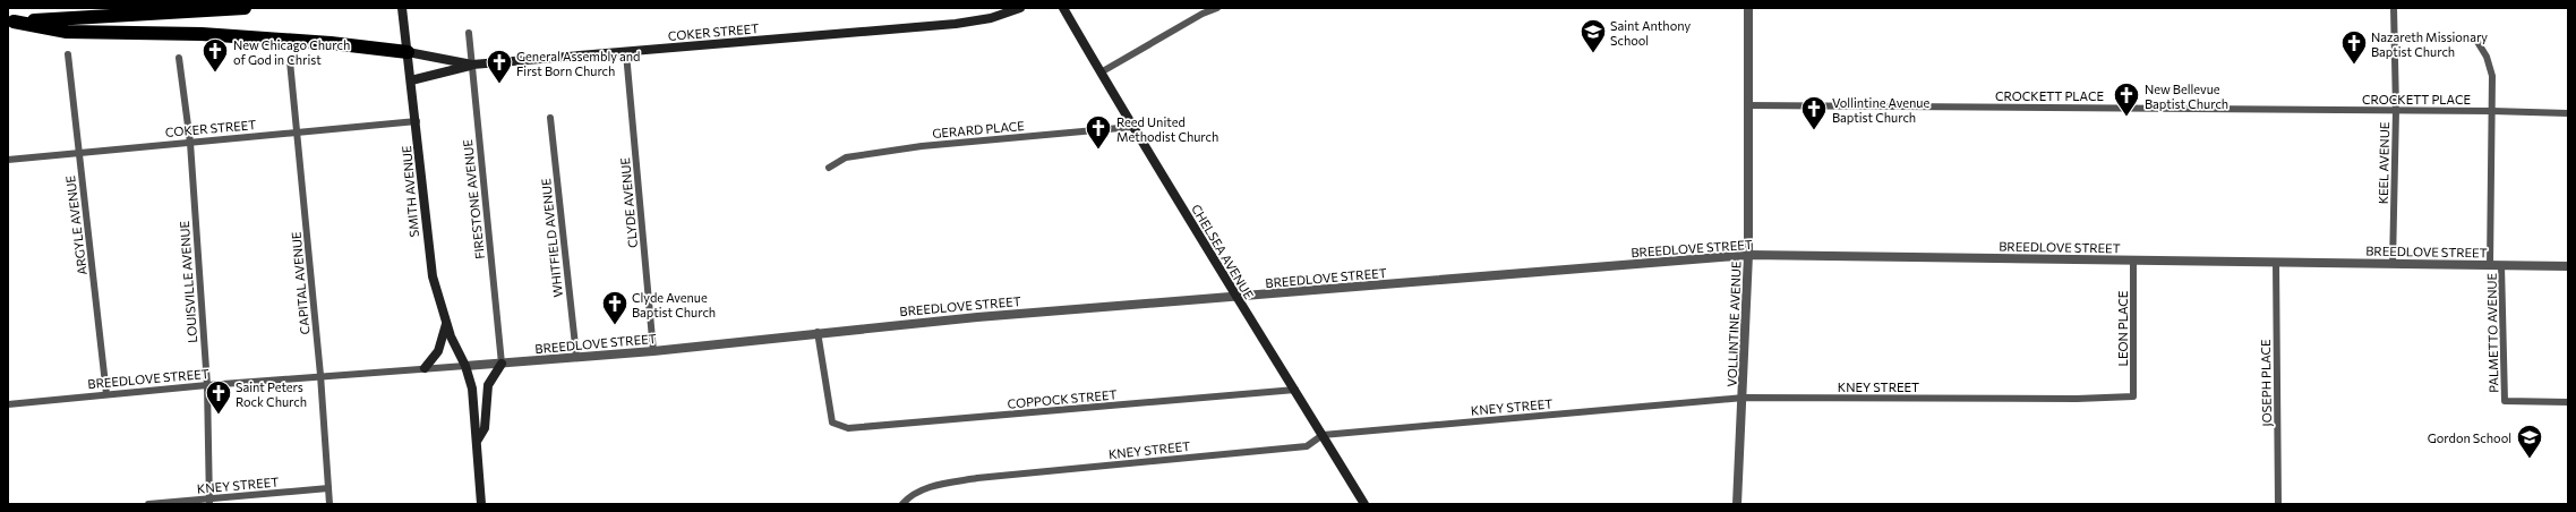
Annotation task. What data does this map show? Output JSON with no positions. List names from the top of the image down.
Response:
{
  "streets": {
    "main road": ["COKER STREET", "SMITH AVENUE", "CHELSEA AVENUE"],
    "street": [
      "CROCKETT PLACE",
      "GERARD PLACE",
      "KEEL AVENUE",
      "FIRESTONE AVENUE",
      "CLYDE AVENUE",
      "ARGYLE AVENUE",
      "WHITFIELD AVENUE",
      "BREEDLOVE STREET",
      "LOUISVILLE AVENUE",
      "CAPITAL AVENUE",
      "VOLLINTINE AVENUE",
      "LEON PLACE",
      "PALMETTO AVENUE",
      "JOSEPH PLACE",
      "KNEY STREET",
      "COPPOCK STREET"
    ]
  },
  "crossings": [
    ["COKER STREET", "SMITH AVENUE"],
    ["COKER STREET", "FIRESTONE AVENUE"],
    ["COKER STREET", "CLYDE AVENUE"],
    ["COKER STREET", "ARGYLE AVENUE"],
    ["COKER STREET", "LOUISVILLE AVENUE"],
    ["COKER STREET", "CAPITAL AVENUE"],
    ["CROCKETT PLACE", "KEEL AVENUE"],
    ["CROCKETT PLACE", "VOLLINTINE AVENUE"],
    ["CROCKETT PLACE", "PALMETTO AVENUE"],
    ["GERARD PLACE", "CHELSEA AVENUE"],
    ["KEEL AVENUE", "BREEDLOVE STREET"],
    ["SMITH AVENUE", "BREEDLOVE STREET"],
    ["FIRESTONE AVENUE", "BREEDLOVE STREET"],
    ["CLYDE AVENUE", "BREEDLOVE STREET"],
    ["ARGYLE AVENUE", "BREEDLOVE STREET"],
    ["WHITFIELD AVENUE", "BREEDLOVE STREET"],
    ["BREEDLOVE STREET", "CHELSEA AVENUE"],
    ["BREEDLOVE STREET", "LOUISVILLE AVENUE"],
    ["BREEDLOVE STREET", "CAPITAL AVENUE"],
    ["BREEDLOVE STREET", "VOLLINTINE AVENUE"],
    ["BREEDLOVE STREET", "LEON PLACE"],
    ["BREEDLOVE STREET", "PALMETTO AVENUE"],
    ["BREEDLOVE STREET", "JOSEPH PLACE"],
    ["BREEDLOVE STREET", "COPPOCK STREET"],
    ["CHELSEA AVENUE", "KNEY STREET"],
    ["CHELSEA AVENUE", "COPPOCK STREET"],
    ["LOUISVILLE AVENUE", "KNEY STREET"],
    ["CAPITAL AVENUE", "KNEY STREET"],
    ["VOLLINTINE AVENUE", "KNEY STREET"],
    ["LEON PLACE", "KNEY STREET"]
  ],
  "places": {
    "school or university": ["Saint Anthony School", "Gordon School"],
    "church": [
      "Nazareth Missionary Baptist Church",
      "New Chicago Church of God in Christ",
      "General Assembly and First Born Church",
      "New Bellevue Baptist Church",
      "Vollintine Avenue Baptist Church",
      "Reed United Methodist Church",
      "Clyde Avenue Baptist Church",
      "Saint Peters Rock Church"
    ]
  }
}
